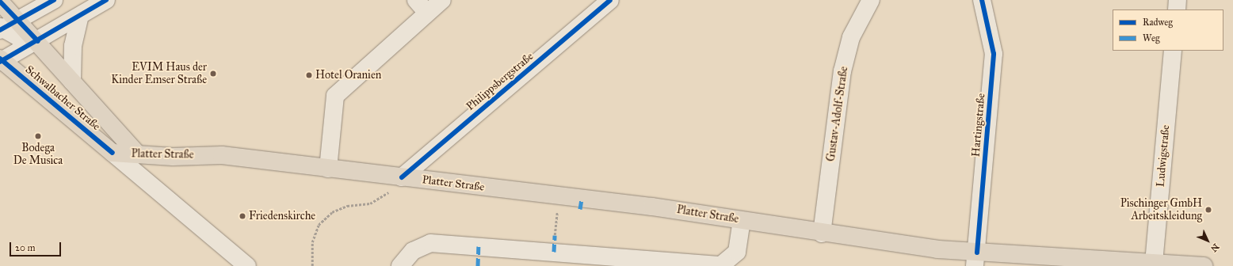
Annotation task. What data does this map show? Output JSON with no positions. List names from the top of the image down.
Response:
{
  "streets": {
    "main road": ["Schwalbacher Straße", "Platter Straße"],
    "street": [
      "Philippsbergstraße",
      "Gustav-Adolf-Straße",
      "Hartingstraße",
      "Ludwigstraße"
    ]
  },
  "crossings": [
    ["Philippsbergstraße", "Platter Straße"],
    ["Schwalbacher Straße", "Platter Straße"],
    ["Gustav-Adolf-Straße", "Platter Straße"],
    ["Hartingstraße", "Platter Straße"],
    ["Platter Straße", "Ludwigstraße"]
  ],
  "places": [
    "EVIM Haus der Kinder Emser Straße",
    "Hotel Oranien",
    "Bodega De Musica",
    "Pischinger GmbH Arbeitskleidung",
    "Friedenskirche"
  ],
  "legend": ["Radweg", "Weg"],
  "scale_bar": "20 m",
  "north": "bottom right"
}
